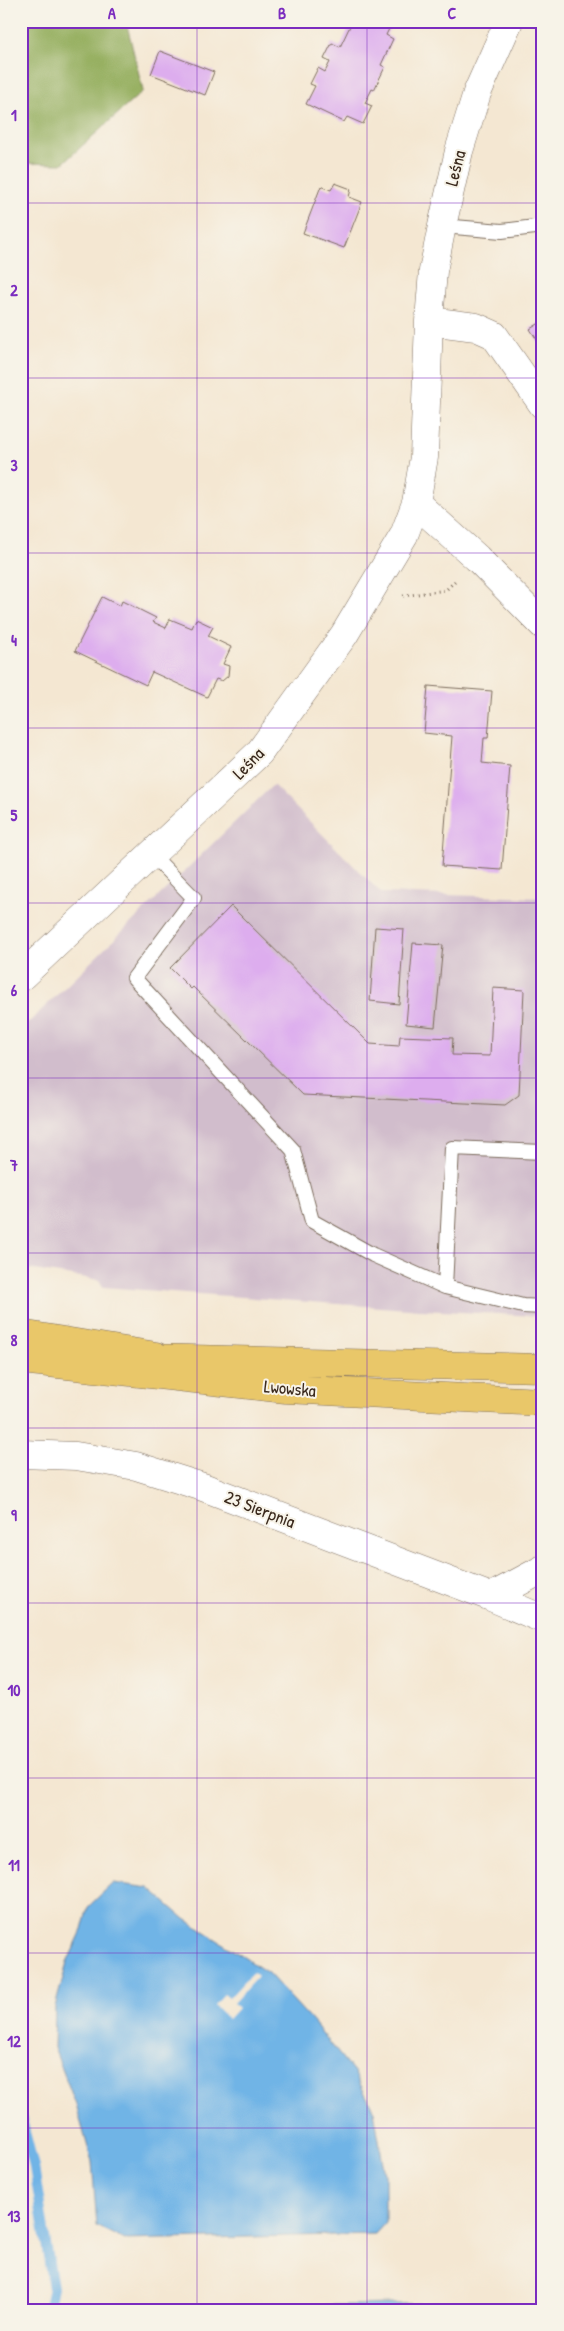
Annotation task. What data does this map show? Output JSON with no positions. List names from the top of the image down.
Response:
{
  "streets": {
    "main road": ["Lwowska"],
    "street": ["Leśna", "23 Sierpnia"]
  },
  "grid": {
    "columns": ["A", "B", "C"],
    "rows": [
      "1",
      "2",
      "3",
      "4",
      "5",
      "6",
      "7",
      "8",
      "9",
      "10",
      "11",
      "12",
      "13"
    ]
  }
}
